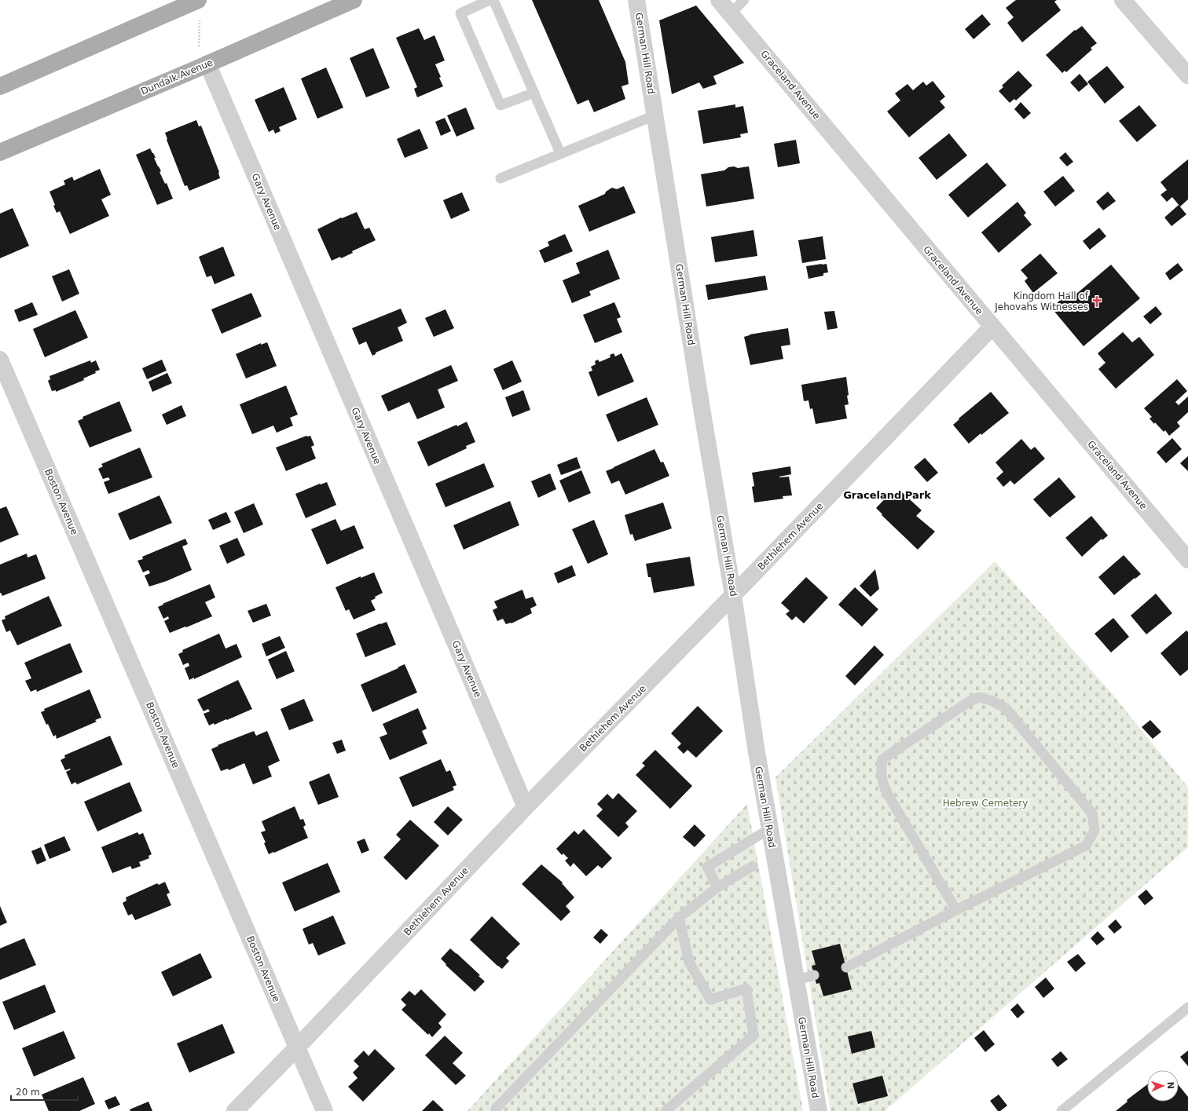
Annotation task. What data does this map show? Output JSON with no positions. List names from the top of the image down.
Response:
{
  "streets": {
    "main road": ["Dundalk Avenue"],
    "street": [
      "German Hill Road",
      "Graceland Avenue",
      "Gary Avenue",
      "Boston Avenue",
      "Bethlehem Avenue"
    ]
  },
  "crossings": [
    ["German Hill Road", "Bethlehem Avenue"],
    ["Dundalk Avenue", "Gary Avenue"],
    ["Graceland Avenue", "Bethlehem Avenue"],
    ["Gary Avenue", "Bethlehem Avenue"],
    ["Boston Avenue", "Bethlehem Avenue"]
  ],
  "districts": ["Graceland Park"],
  "parks": ["Hebrew Cemetery"],
  "places": {
    "church": ["Kingdom Hall of Jehovahs Witnesses"]
  },
  "scale_bar": "20 m",
  "north": "right"
}
